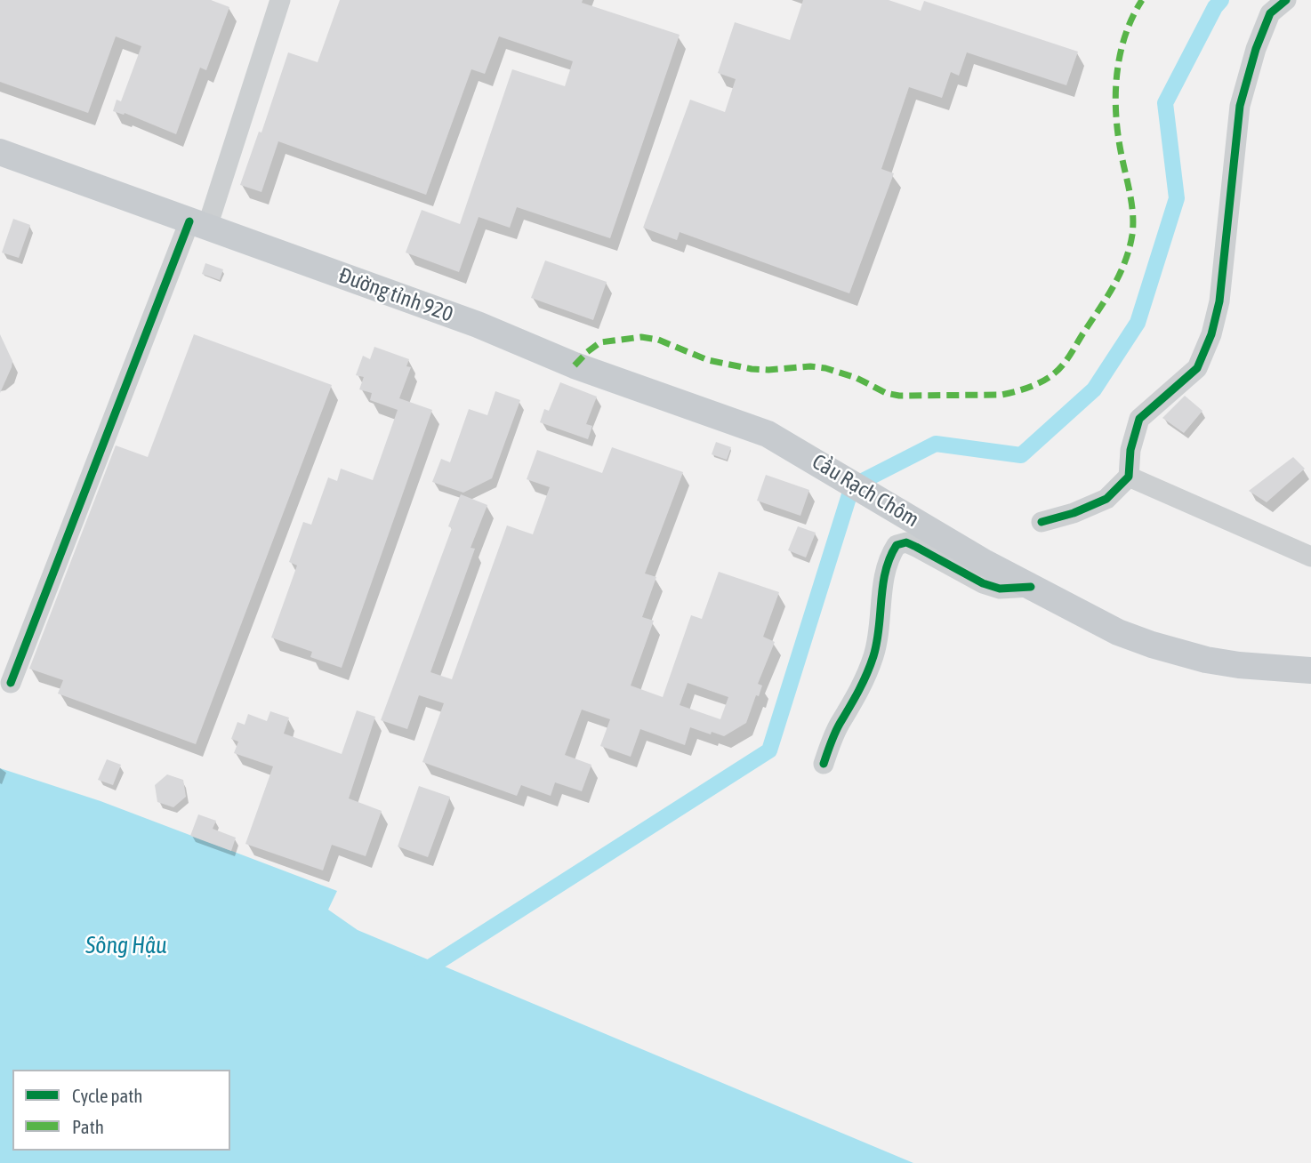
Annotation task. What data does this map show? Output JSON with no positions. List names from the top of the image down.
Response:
{
  "streets": {
    "main road": ["Đường tỉnh 920", "Cầu Rạch Chôm"]
  },
  "crossings": [
    ["Đường tỉnh 920", "Cầu Rạch Chôm"]
  ],
  "water": ["Sông Hậu"],
  "legend": ["Cycle path", "Path"]
}
